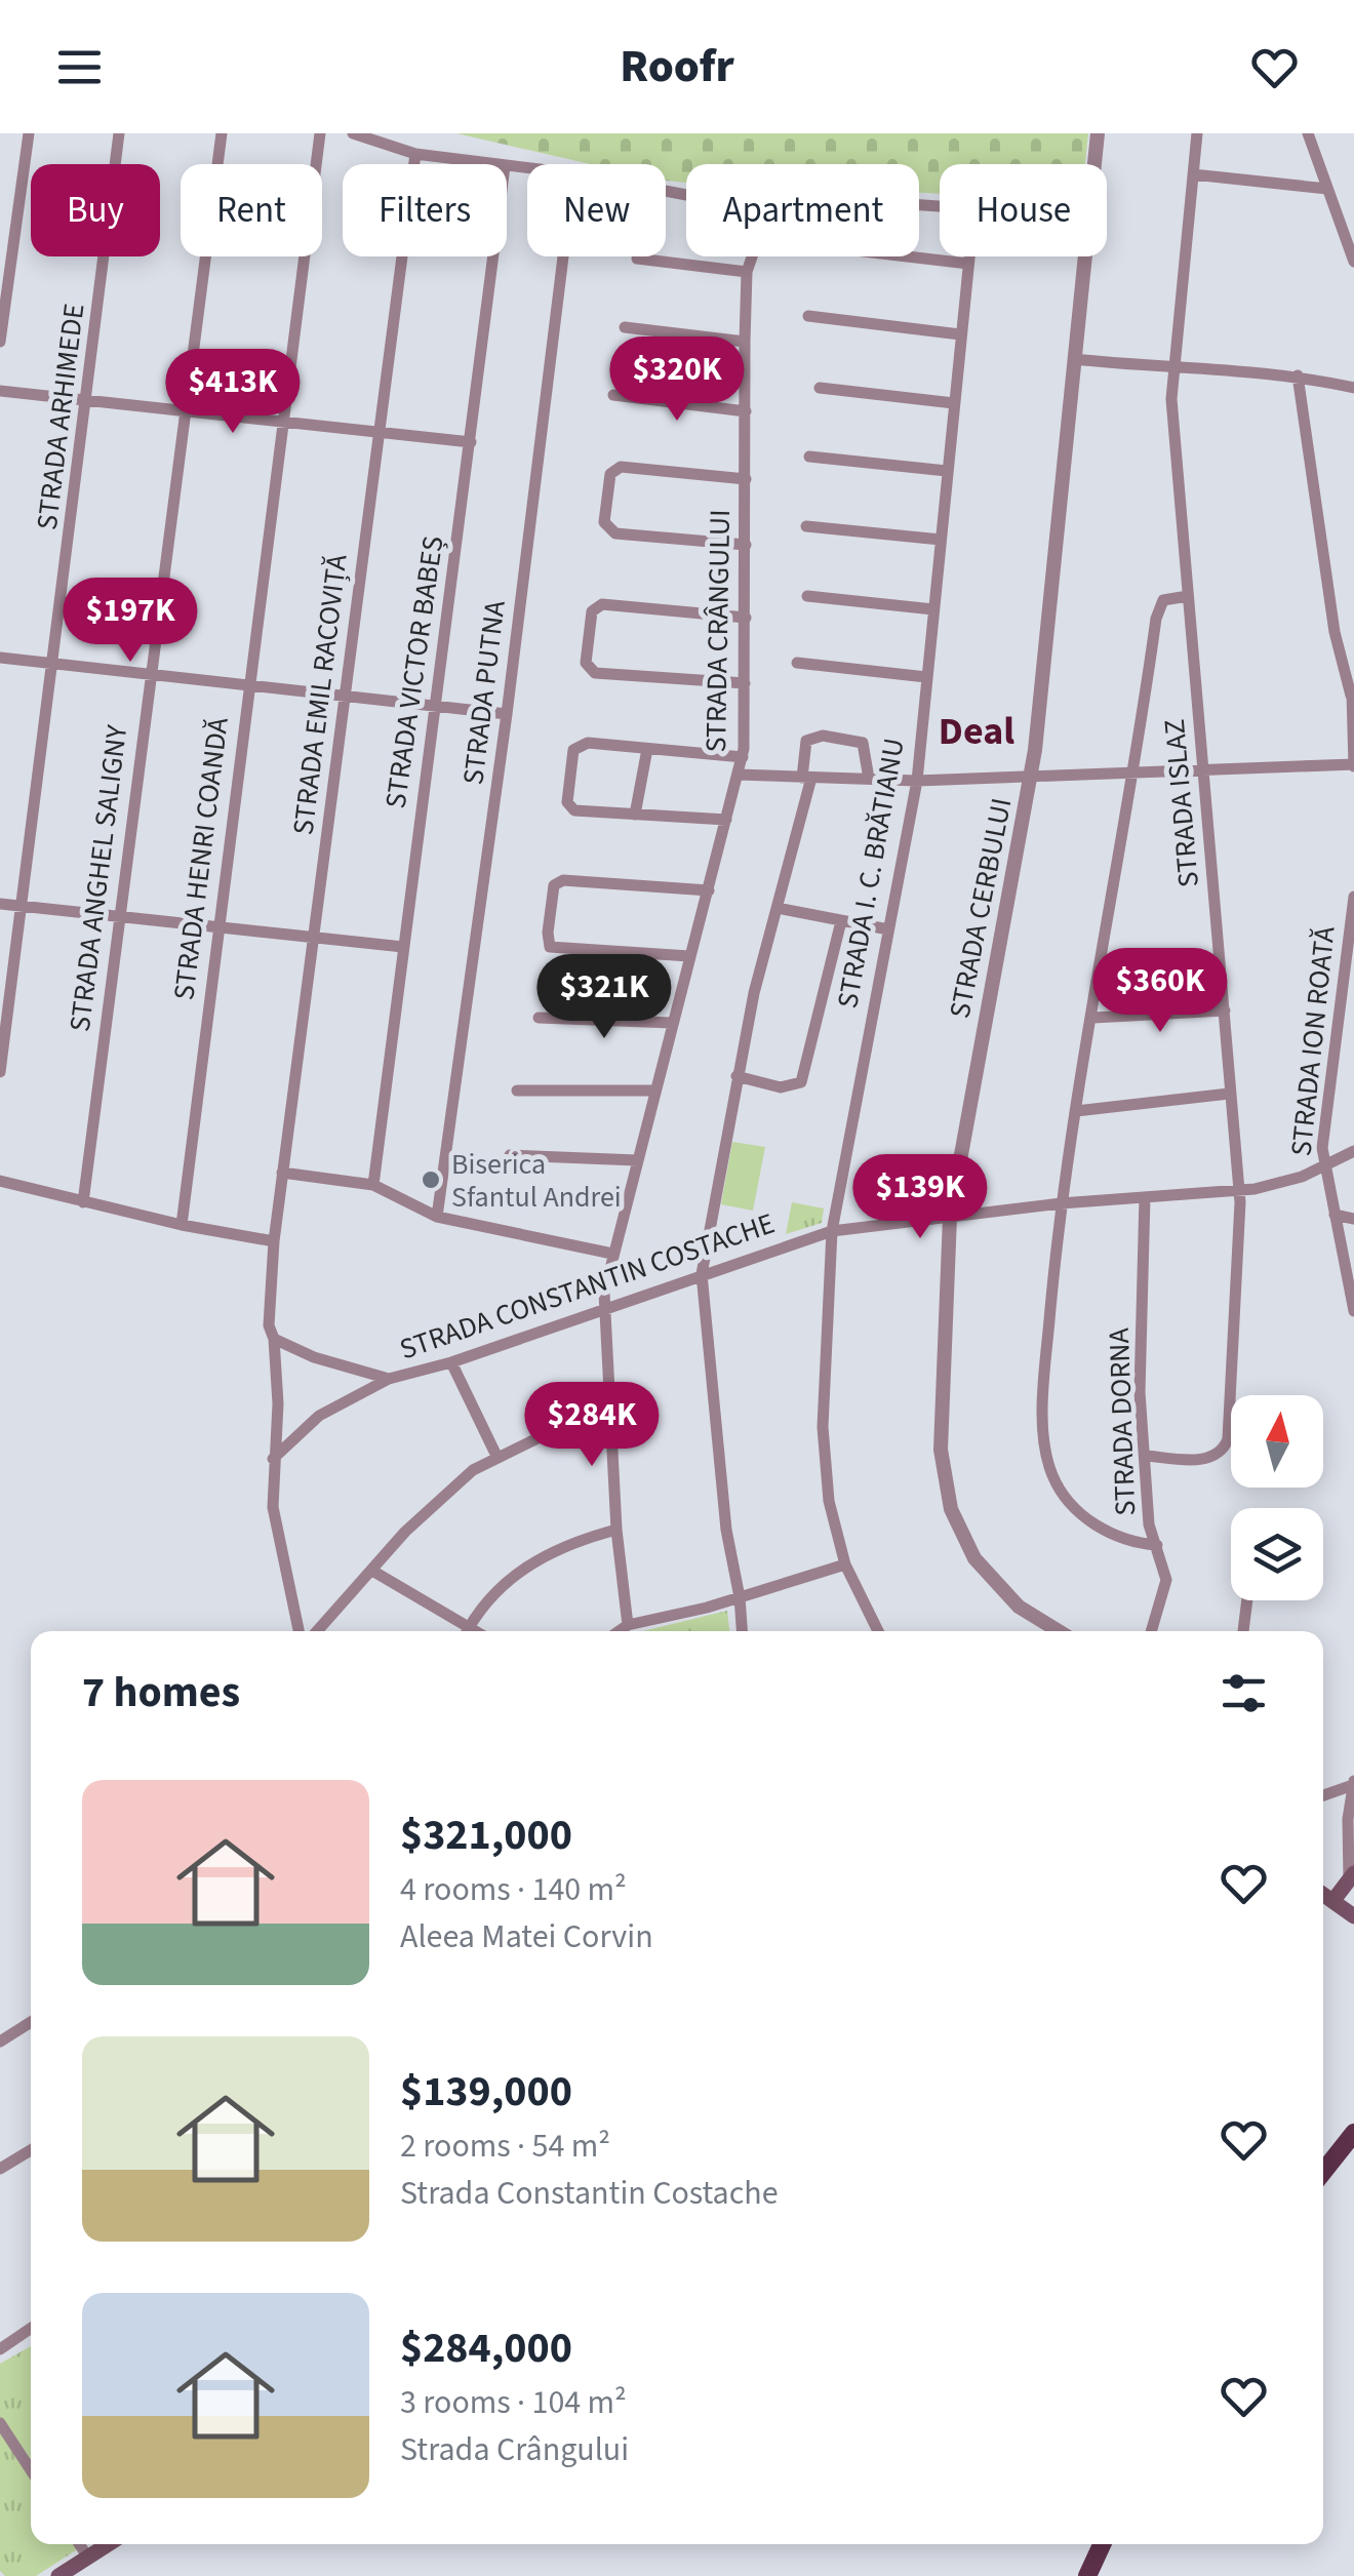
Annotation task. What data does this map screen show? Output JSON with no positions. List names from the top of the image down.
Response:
{
  "streets": {
    "street": [
      "STRADA ARHIMEDE",
      "STRADA CRÂNGULUI",
      "STRADA VICTOR BABEȘ",
      "STRADA PUTNA",
      "STRADA EMIL RACOVIȚĂ",
      "STRADA ISLAZ",
      "STRADA HENRI COANDĂ",
      "STRADA I. C. BRĂTIANU",
      "STRADA ANGHEL SALIGNY",
      "STRADA CERBULUI",
      "STRADA ION ROATĂ",
      "STRADA CONSTANTIN COSTACHE",
      "STRADA DORNA"
    ]
  },
  "crossings": [
    ["STRADA CRÂNGULUI", "STRADA CONSTANTIN COSTACHE"],
    ["STRADA ISLAZ", "STRADA CONSTANTIN COSTACHE"],
    ["STRADA ISLAZ", "STRADA DORNA"],
    ["STRADA I. C. BRĂTIANU", "STRADA CONSTANTIN COSTACHE"],
    ["STRADA CERBULUI", "STRADA CONSTANTIN COSTACHE"],
    ["STRADA ION ROATĂ", "STRADA CONSTANTIN COSTACHE"],
    ["STRADA CONSTANTIN COSTACHE", "STRADA DORNA"]
  ],
  "districts": ["Deal"],
  "places": ["Biserica Sfantul Andrei"],
  "north": "top",
  "page": {
    "header": "Roofr",
    "chip": [
      "Buy",
      "Rent",
      "Filters",
      "New",
      "Apartment",
      "House"
    ],
    "price": [
      "$320K",
      "$413K",
      "$197K",
      "$360K",
      "$321K",
      "$139K",
      "$284K"
    ],
    "heading": "7 homes",
    "list": [
      {
        "name": "$321,000",
        "note": "4 rooms · 140 m² · Aleea Matei Corvin"
      },
      {
        "name": "$139,000",
        "note": "2 rooms · 54 m² · Strada Constantin Costache"
      },
      {
        "name": "$284,000",
        "note": "3 rooms · 104 m² · Strada Crângului"
      }
    ]
  }
}
